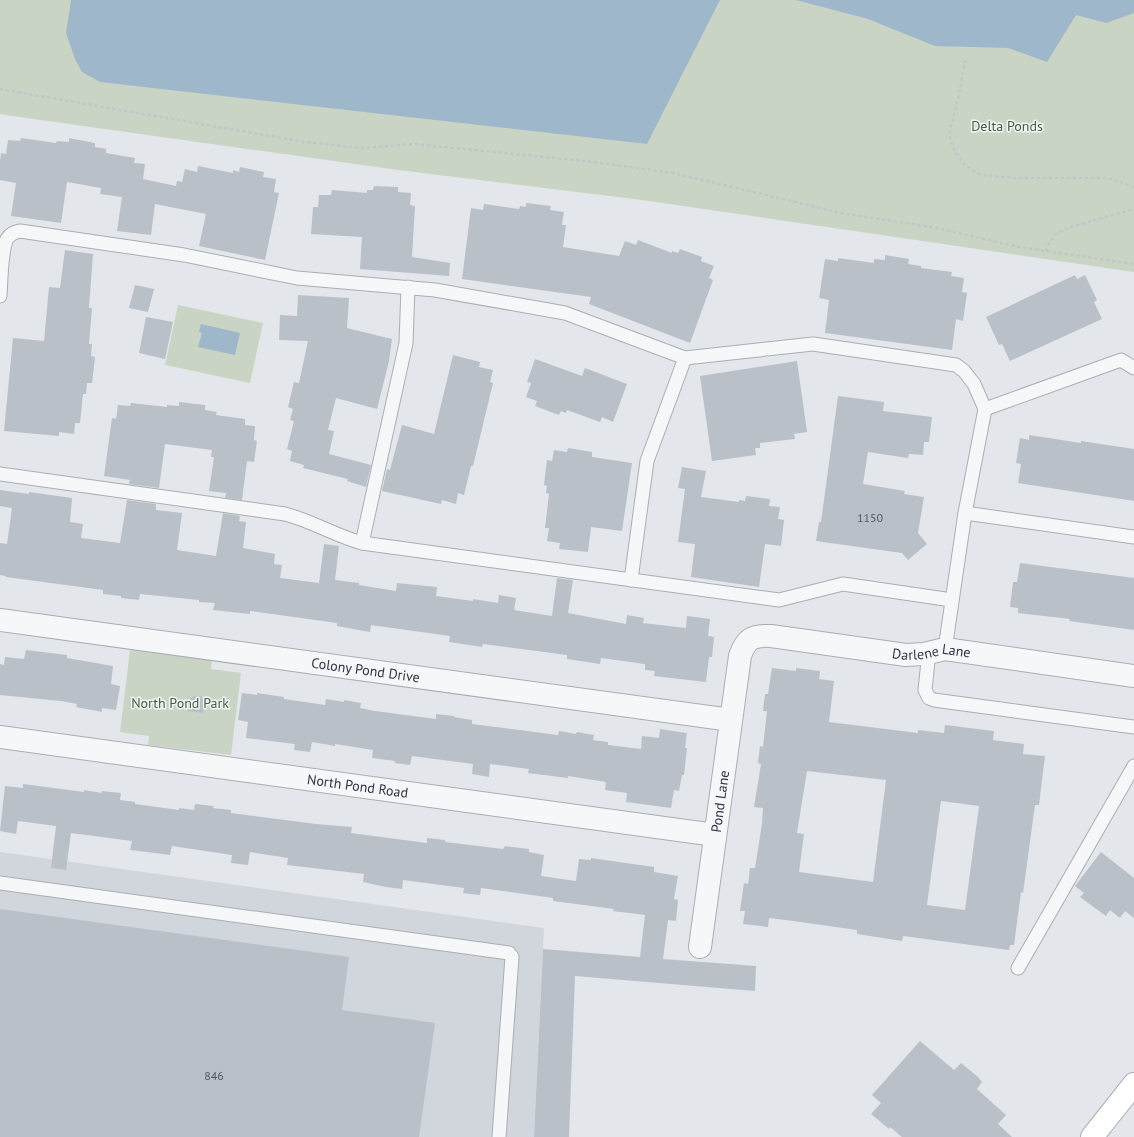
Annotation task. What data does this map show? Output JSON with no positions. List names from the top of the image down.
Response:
{
  "streets": {
    "street": [
      "Darlene Lane",
      "Colony Pond Drive",
      "North Pond Road",
      "Pond Lane"
    ]
  },
  "crossings": [
    ["Darlene Lane", "Pond Lane"],
    ["Colony Pond Drive", "Pond Lane"],
    ["North Pond Road", "Pond Lane"]
  ],
  "parks": ["Delta Ponds", "North Pond Park"],
  "house_numbers": ["1150", "846"]
}
